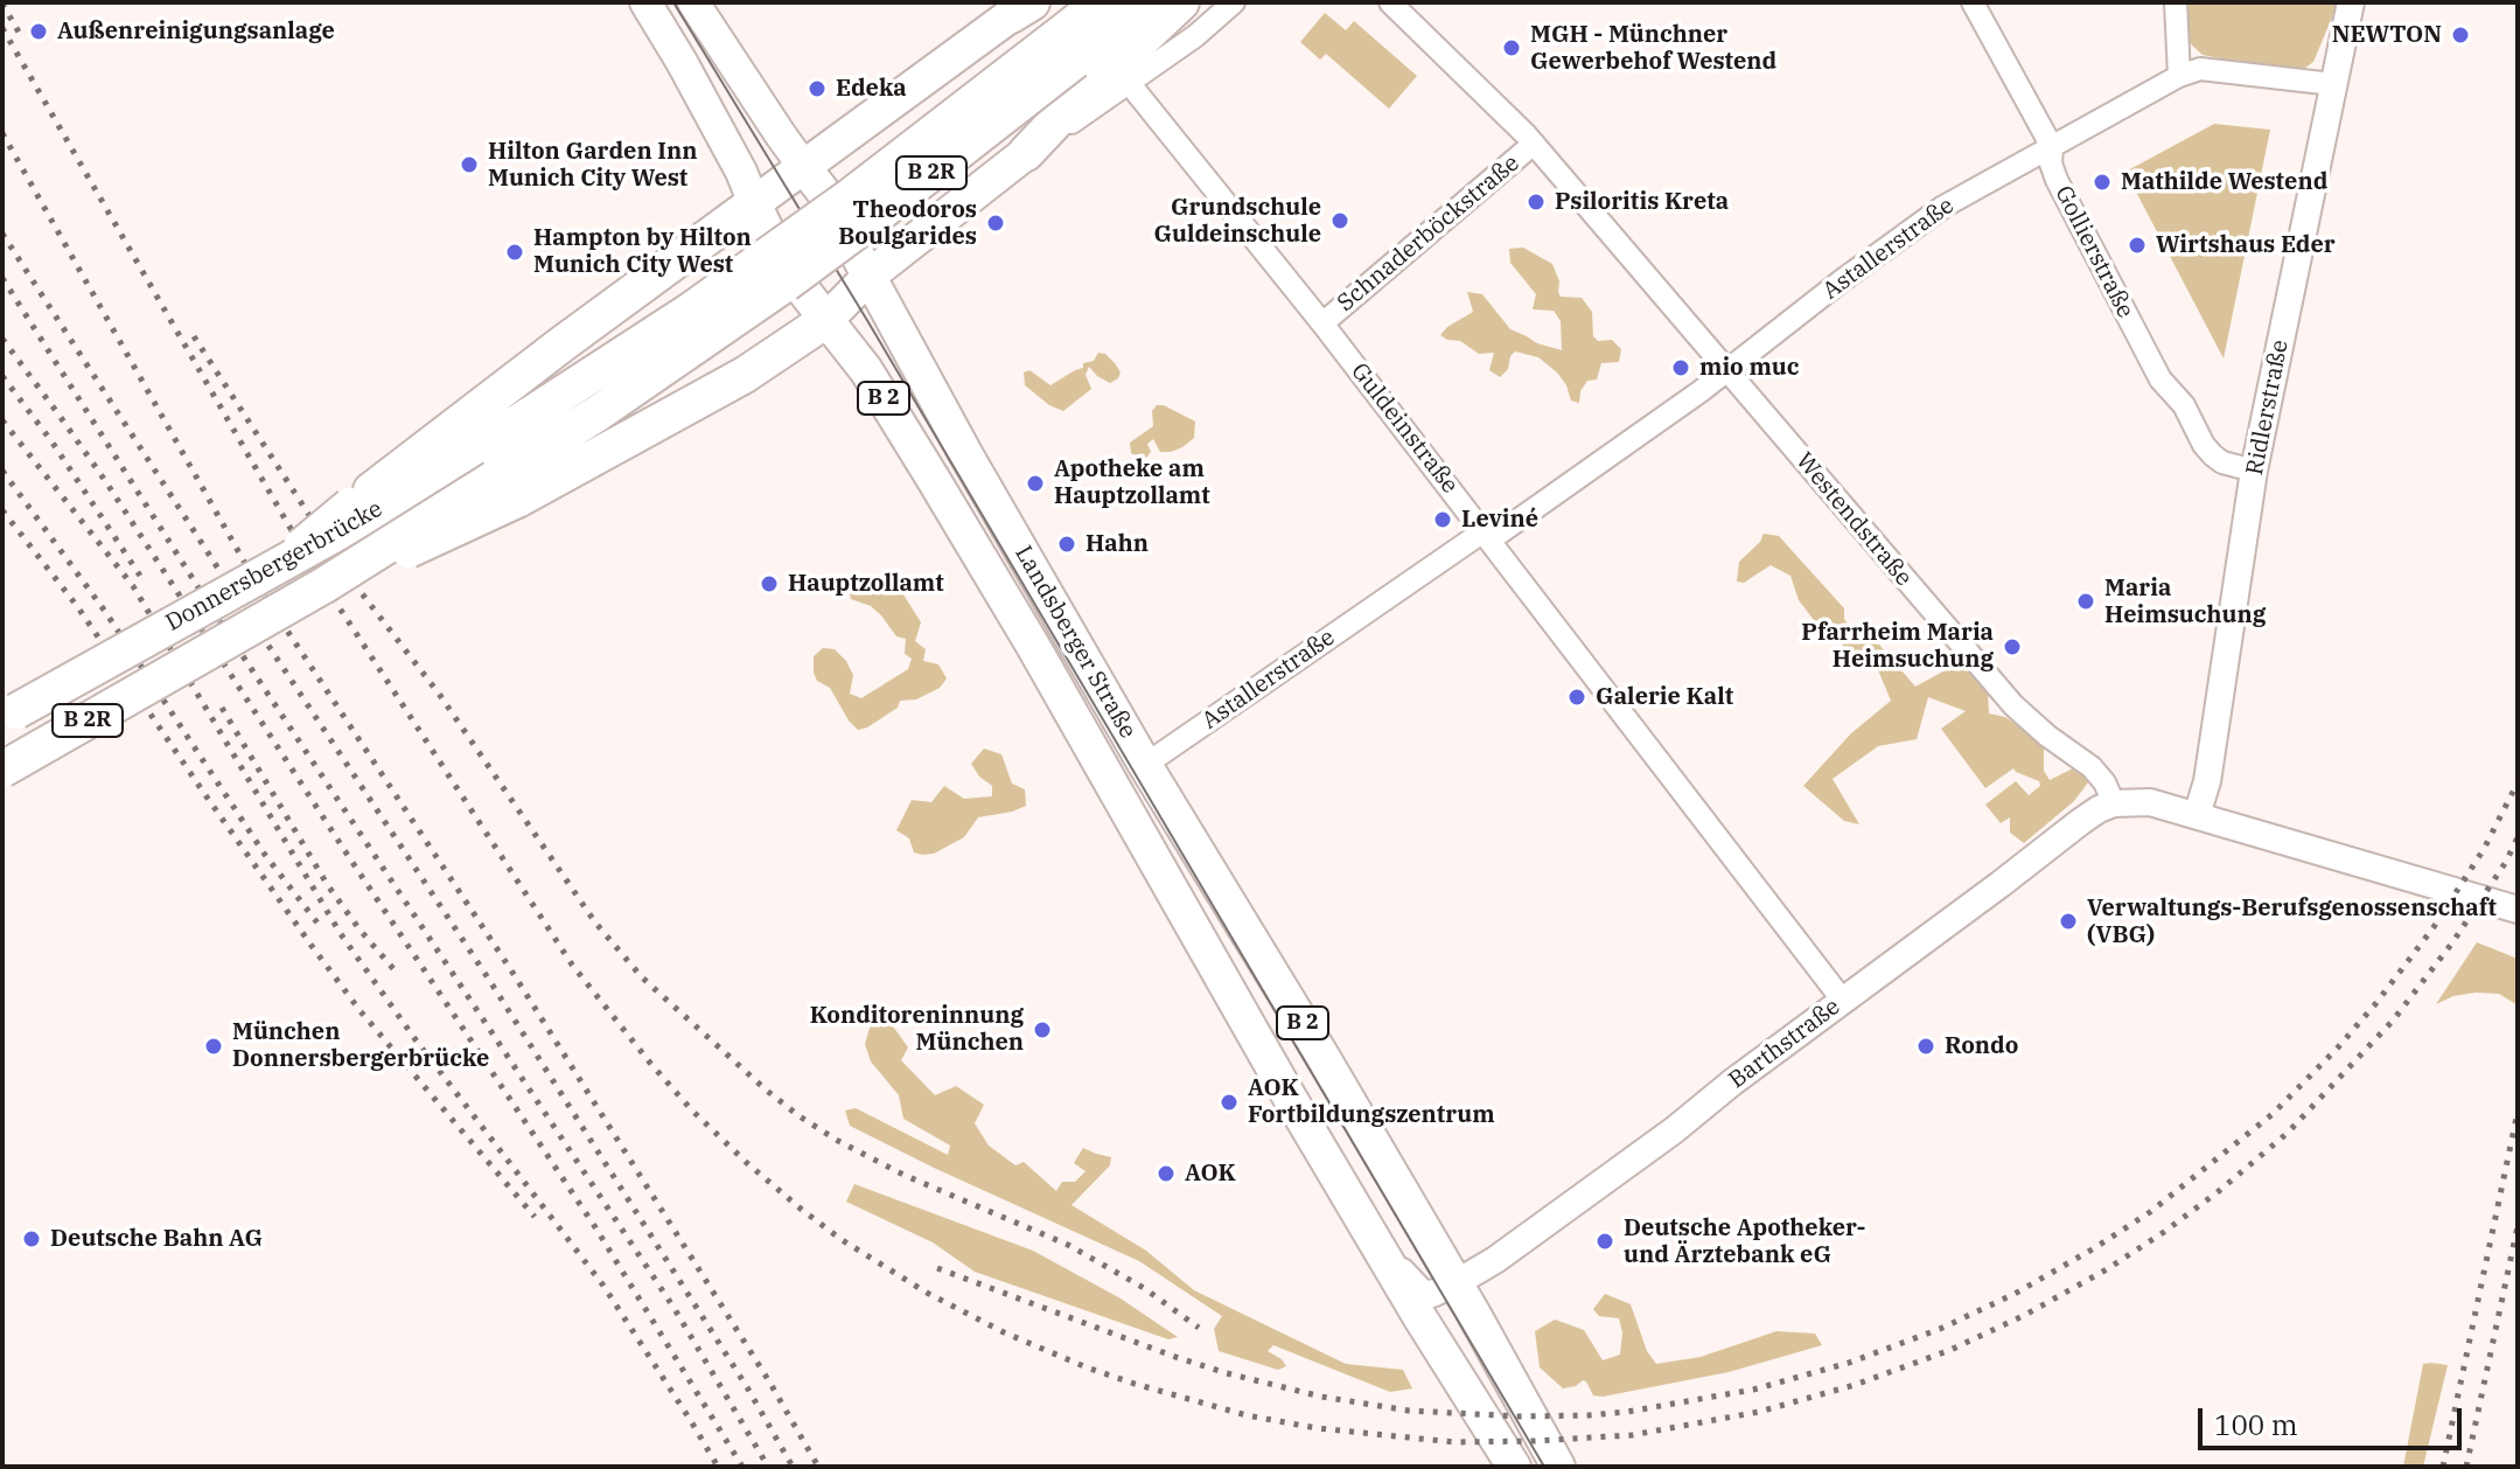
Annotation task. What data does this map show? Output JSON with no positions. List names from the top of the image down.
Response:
{
  "streets": {
    "highway": ["B 2R", "Donnersbergerbrücke"],
    "main road": ["B 2", "Landsberger Straße"],
    "street": [
      "Schnaderböckstraße",
      "Astallerstraße",
      "Gollierstraße",
      "Ridlerstraße",
      "Guldeinstraße",
      "Westendstraße",
      "Barthstraße"
    ]
  },
  "crossings": [
    ["B 2R", "Donnersbergerbrücke"],
    ["Schnaderböckstraße", "Guldeinstraße"],
    ["Schnaderböckstraße", "Westendstraße"],
    ["Astallerstraße", "Gollierstraße"],
    ["Astallerstraße", "Ridlerstraße"],
    ["Astallerstraße", "Guldeinstraße"],
    ["Astallerstraße", "Westendstraße"],
    ["Astallerstraße", "Landsberger Straße"],
    ["Gollierstraße", "Ridlerstraße"],
    ["Guldeinstraße", "Barthstraße"],
    ["Westendstraße", "Barthstraße"],
    ["Landsberger Straße", "Barthstraße"]
  ],
  "places": [
    "Außenreinigungsanlage",
    "NEWTON",
    "MGH - Münchner Gewerbehof Westend",
    "Edeka",
    "Hilton Garden Inn Munich City West",
    "Mathilde Westend",
    "Psiloritis Kreta",
    "Grundschule Guldeinschule",
    "Theodoros Boulgarides",
    "Wirtshaus Eder",
    "Hampton by Hilton Munich City West",
    "mio muc",
    "Apotheke am Hauptzollamt",
    "Leviné",
    "Hahn",
    "Hauptzollamt",
    "Maria Heimsuchung",
    "Pfarrheim Maria Heimsuchung",
    "Galerie Kalt",
    "Verwaltungs-Berufsgenossenschaft (VBG)",
    "Konditoreninnung München",
    "München Donnersbergerbrücke",
    "Rondo",
    "AOK Fortbildungszentrum",
    "AOK",
    "Deutsche Bahn AG",
    "Deutsche Apotheker- und Ärztebank eG"
  ],
  "scale_bar": "100 m"
}
